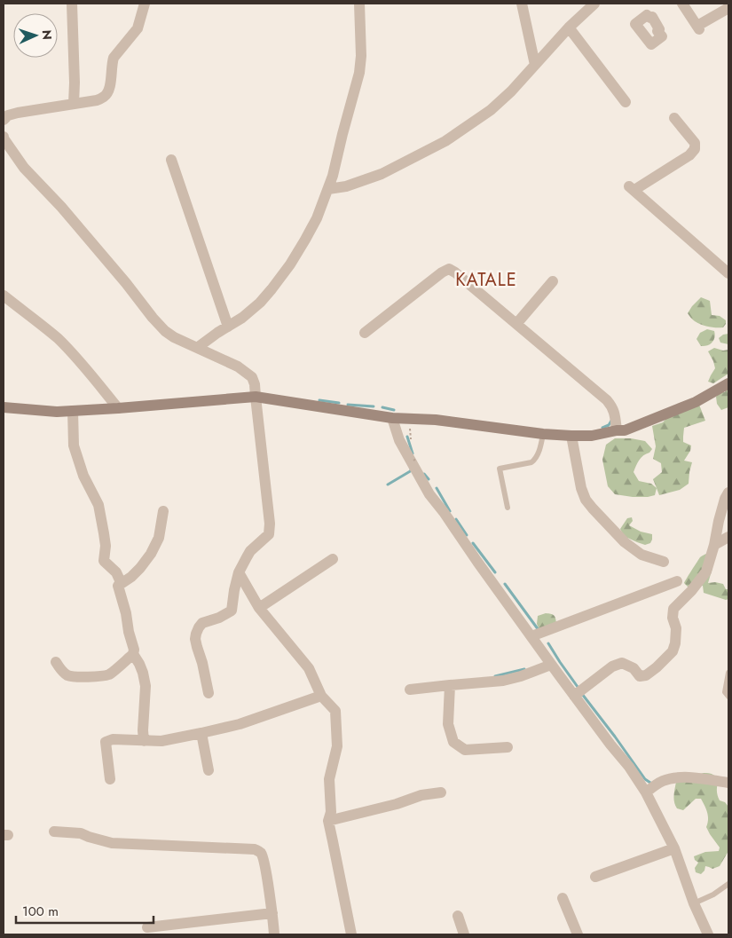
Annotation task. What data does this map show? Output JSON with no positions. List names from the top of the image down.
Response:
{
  "districts": ["KATALE"],
  "scale_bar": "100 m",
  "north": "right"
}
